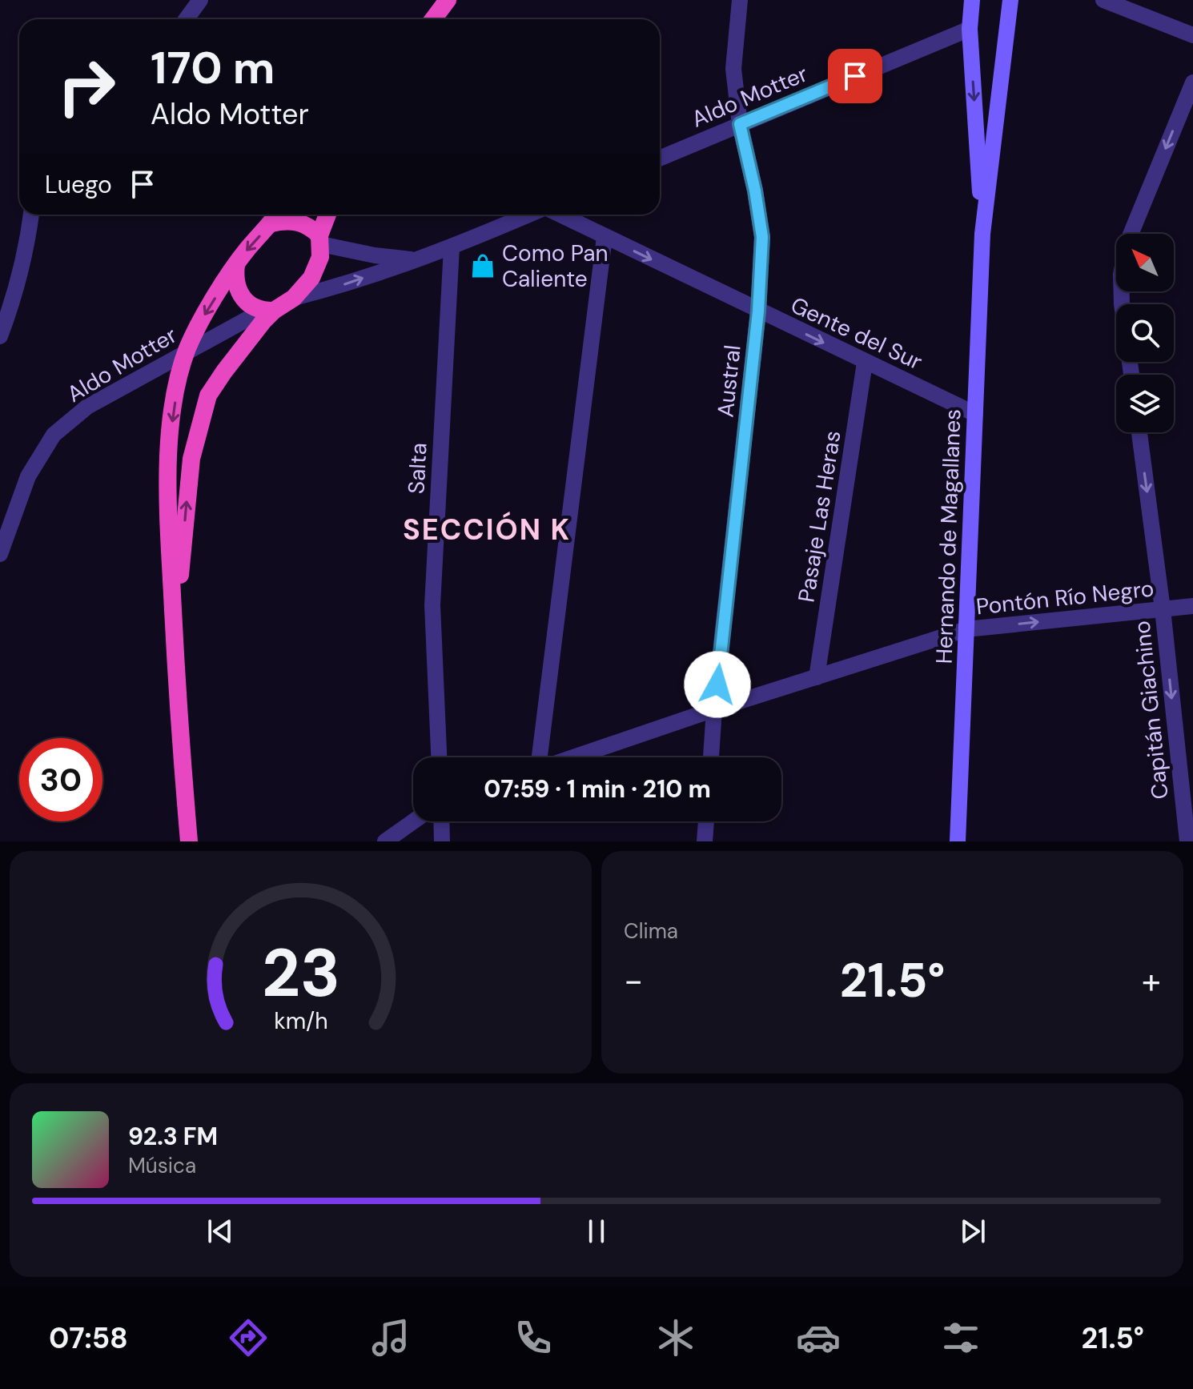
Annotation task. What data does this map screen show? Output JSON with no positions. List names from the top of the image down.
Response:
{
  "streets": {
    "main road": ["Hernando de Magallanes"],
    "street": [
      "Aldo Motter",
      "Gente del Sur",
      "Austral",
      "Salta",
      "Pasaje Las Heras",
      "Pontón Río Negro",
      "Capitán Giachino"
    ]
  },
  "crossings": [
    ["Aldo Motter", "Austral"],
    ["Aldo Motter", "Hernando de Magallanes"],
    ["Gente del Sur", "Austral"],
    ["Gente del Sur", "Pasaje Las Heras"],
    ["Gente del Sur", "Hernando de Magallanes"],
    ["Austral", "Pontón Río Negro"],
    ["Pasaje Las Heras", "Pontón Río Negro"],
    ["Hernando de Magallanes", "Pontón Río Negro"],
    ["Pontón Río Negro", "Capitán Giachino"]
  ],
  "one_way": ["Gente del Sur", "Capitán Giachino"],
  "districts": ["SECCIÓN K"],
  "places": {
    "shop": ["Como Pan Caliente"]
  },
  "north": "top left",
  "page": {
    "turn": ["170 m", "Aldo Motter"],
    "then": "Luego",
    "limit": "30",
    "trip": "07:59 · 1 min · 210 m",
    "tile": "Clima",
    "heat": ["−", "21.5°", "+"],
    "song": ["92.3 FM", "Música"],
    "tabs": ["07:58", "21.5°"],
    "gauge": ["23", "km/h"]
  }
}
